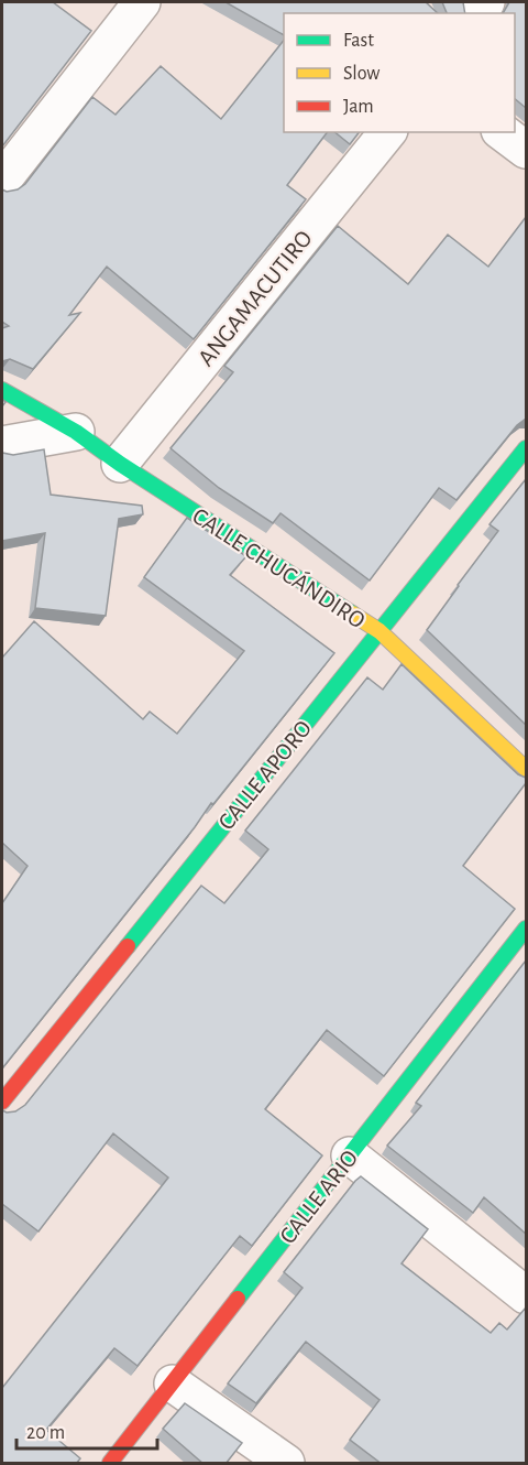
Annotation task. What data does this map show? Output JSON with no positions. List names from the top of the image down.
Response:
{
  "streets": {
    "street": [
      "ANGAMACUTIRO",
      "CALLE CHUCÁNDIRO",
      "CALLE APORO",
      "CALLE ARIO"
    ]
  },
  "crossings": [
    ["ANGAMACUTIRO", "CALLE CHUCÁNDIRO"],
    ["CALLE CHUCÁNDIRO", "CALLE APORO"]
  ],
  "legend": ["Fast", "Slow", "Jam"],
  "scale_bar": "20 m"
}
